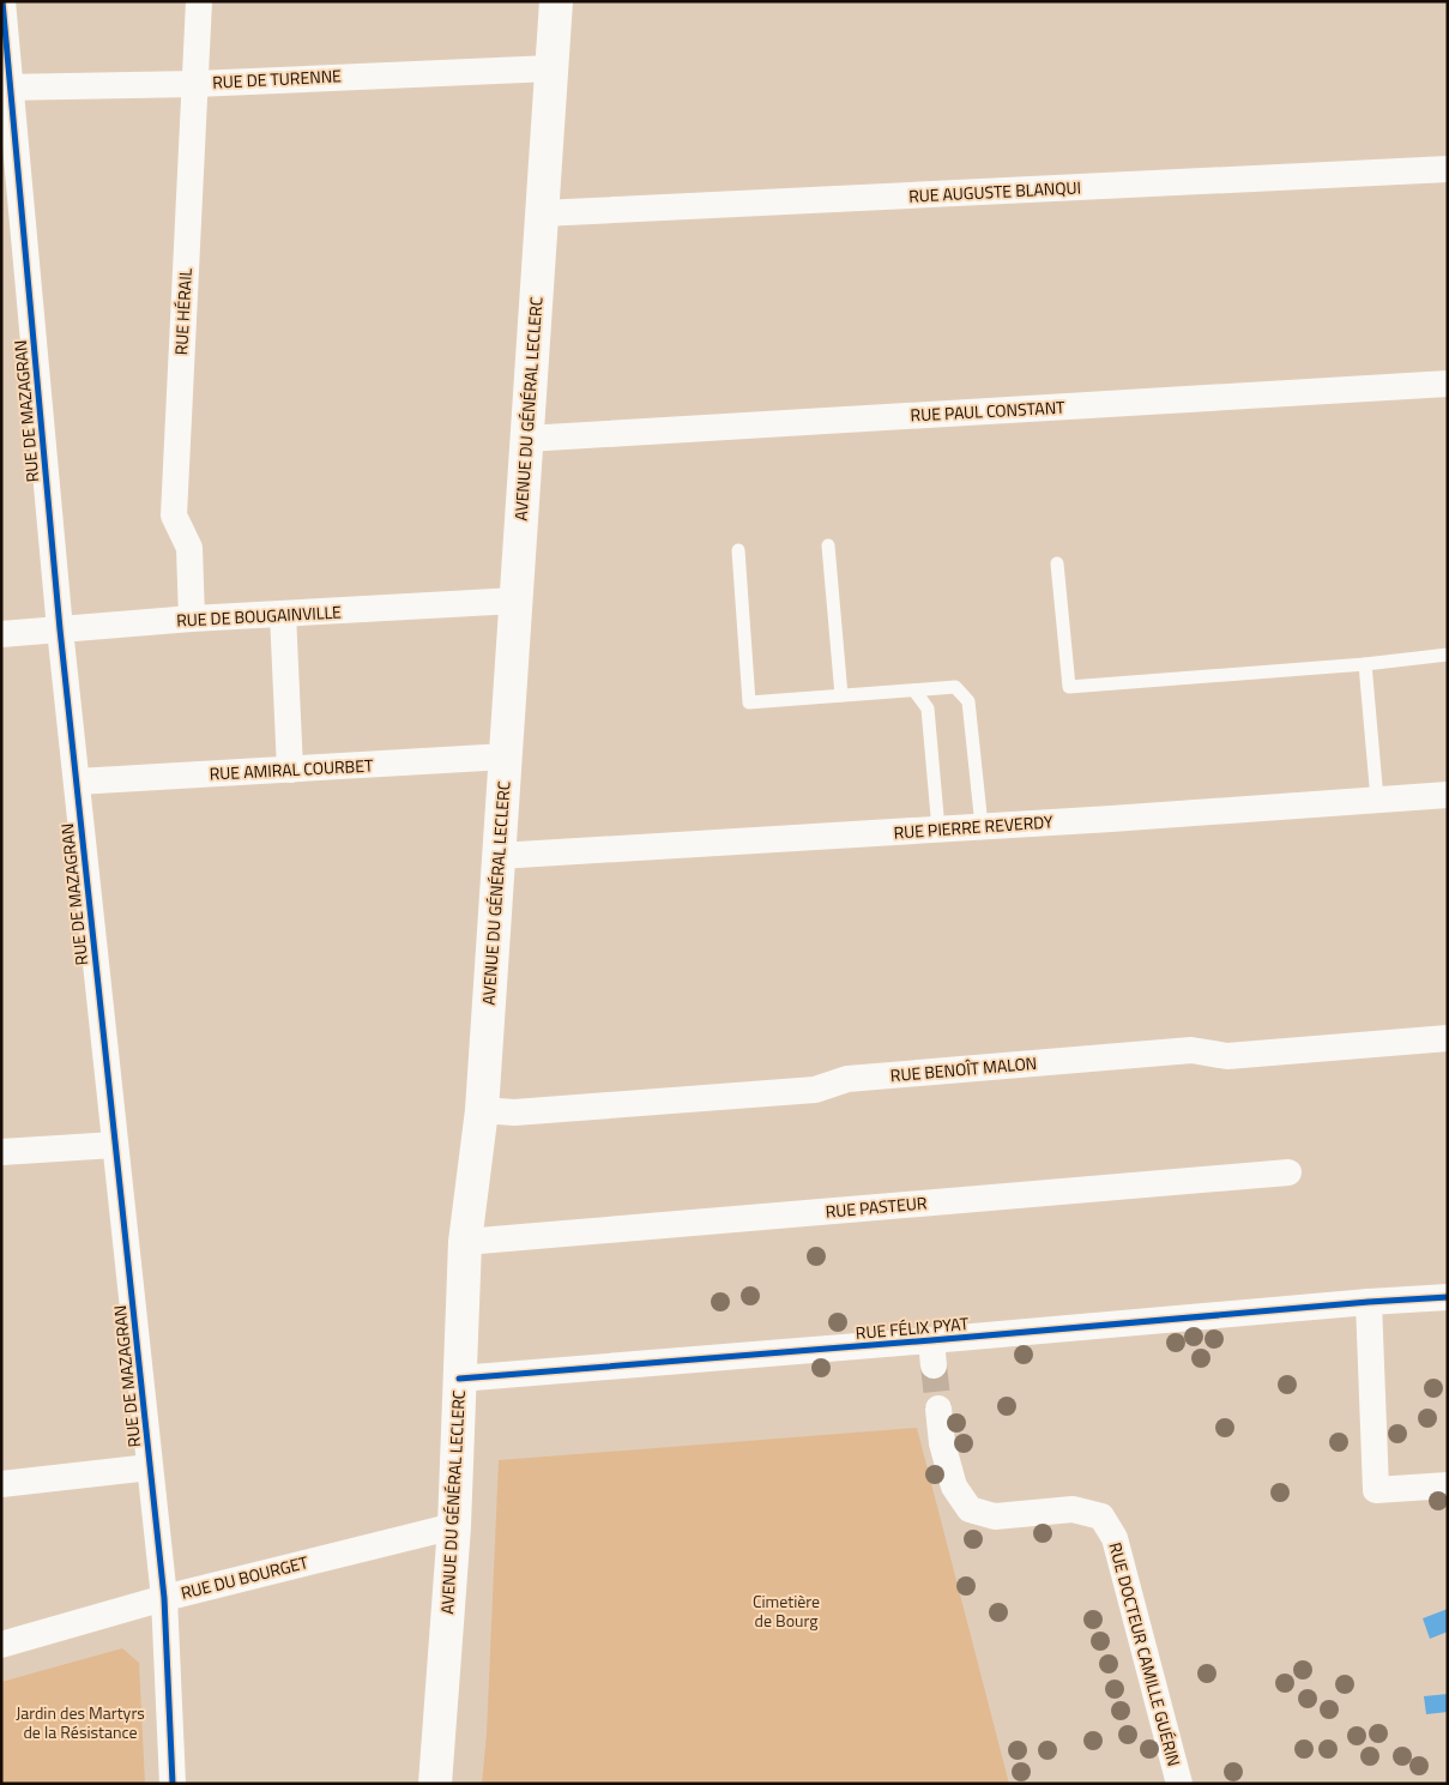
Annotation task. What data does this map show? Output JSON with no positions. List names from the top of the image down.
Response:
{
  "streets": {
    "main road": ["AVENUE DU GÉNÉRAL LECLERC"],
    "street": [
      "RUE DE TURENNE",
      "RUE AUGUSTE BLANQUI",
      "RUE HÉRAIL",
      "RUE DE MAZAGRAN",
      "RUE PAUL CONSTANT",
      "RUE DE BOUGAINVILLE",
      "RUE AMIRAL COURBET",
      "RUE PIERRE REVERDY",
      "RUE BENOÎT MALON",
      "RUE PASTEUR",
      "RUE FÉLIX PYAT",
      "RUE DU BOURGET",
      "RUE DOCTEUR CAMILLE GUÉRIN"
    ]
  },
  "crossings": [
    ["RUE DE TURENNE", "RUE HÉRAIL"],
    ["RUE DE TURENNE", "AVENUE DU GÉNÉRAL LECLERC"],
    ["RUE DE TURENNE", "RUE DE MAZAGRAN"],
    ["RUE AUGUSTE BLANQUI", "AVENUE DU GÉNÉRAL LECLERC"],
    ["RUE HÉRAIL", "RUE DE BOUGAINVILLE"],
    ["AVENUE DU GÉNÉRAL LECLERC", "RUE PAUL CONSTANT"],
    ["AVENUE DU GÉNÉRAL LECLERC", "RUE DE BOUGAINVILLE"],
    ["AVENUE DU GÉNÉRAL LECLERC", "RUE AMIRAL COURBET"],
    ["AVENUE DU GÉNÉRAL LECLERC", "RUE PIERRE REVERDY"],
    ["AVENUE DU GÉNÉRAL LECLERC", "RUE BENOÎT MALON"],
    ["AVENUE DU GÉNÉRAL LECLERC", "RUE PASTEUR"],
    ["AVENUE DU GÉNÉRAL LECLERC", "RUE FÉLIX PYAT"],
    ["AVENUE DU GÉNÉRAL LECLERC", "RUE DU BOURGET"],
    ["RUE DE MAZAGRAN", "RUE DE BOUGAINVILLE"],
    ["RUE DE MAZAGRAN", "RUE AMIRAL COURBET"],
    ["RUE DE MAZAGRAN", "RUE DU BOURGET"]
  ],
  "parks": ["Cimetière de Bourg", "Jardin des Martyrs de la Résistance"]
}
